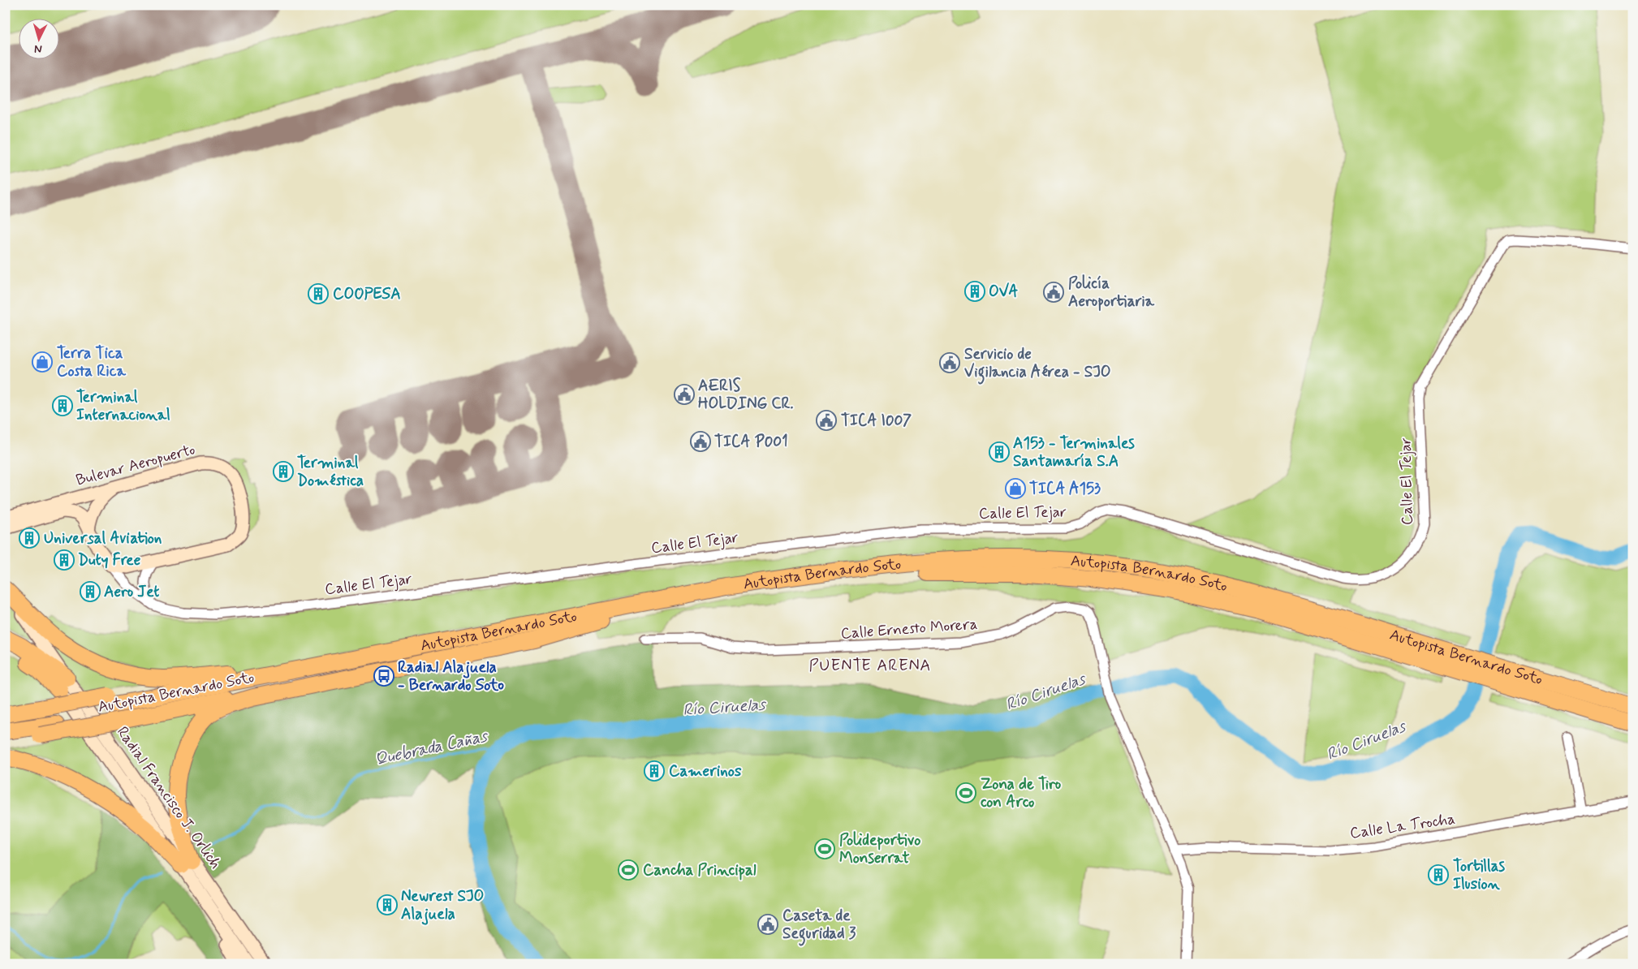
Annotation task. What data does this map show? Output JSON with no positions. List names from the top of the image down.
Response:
{
  "streets": {
    "highway": ["Autopista Bernardo Soto"],
    "main road": ["Bulevar Aeropuerto", "Radial Francisco J. Orlich"],
    "street": ["Calle El Tejar", "Calle Ernesto Morera", "Calle La Trocha"]
  },
  "crossings": [
    ["Bulevar Aeropuerto", "Calle El Tejar"],
    ["Calle Ernesto Morera", "Calle La Trocha"]
  ],
  "districts": ["PUENTE ARENA"],
  "water": ["Río Ciruelas", "Quebrada Cañas"],
  "places": {
    "building": [
      "OVA",
      "COOPESA",
      "Terminal Internacional",
      "A153 - Terminales Santamaría S.A",
      "Terminal Doméstica",
      "Universal Aviation",
      "Duty Free",
      "Aero Jet",
      "Camerinos",
      "Tortillas Ilusion",
      "Newrest SJO Alajuela"
    ],
    "public building": [
      "Policía Aeroportiaria",
      "Servicio de Vigilancia Aérea - SJO",
      "AERIS HOLDING CR.",
      "TICA I007",
      "TICA P001",
      "Caseta de Seguridad 3"
    ],
    "shop": ["Terra Tica Costa Rica", "TICA A153"],
    "bus stop": ["Radial Alajuela - Bernardo Soto"],
    "sports": ["Zona de Tiro con Arco", "Polideportivo Monserrat", "Cancha Principal"]
  },
  "north": "bottom"
}
